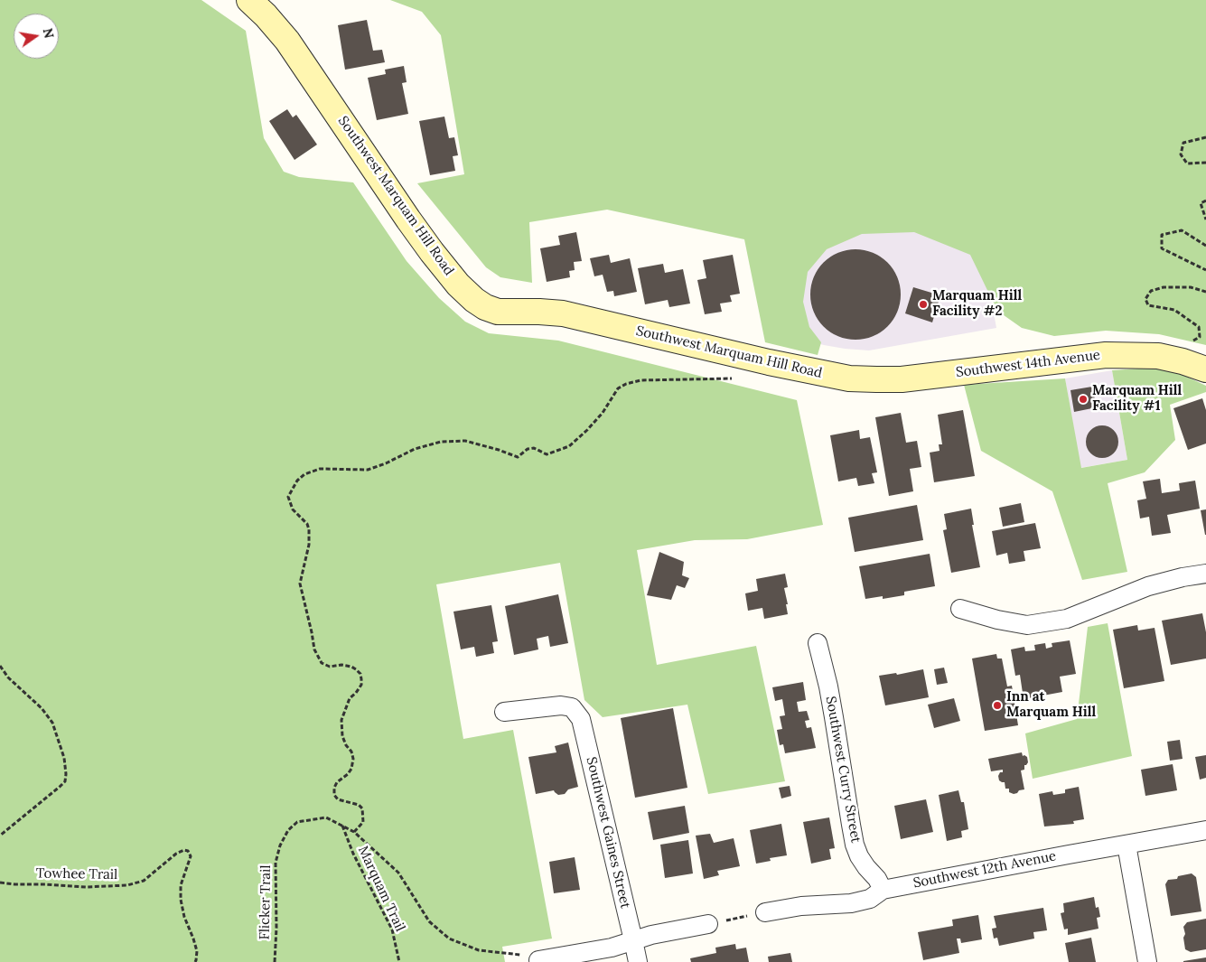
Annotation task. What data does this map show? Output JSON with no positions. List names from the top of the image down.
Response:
{
  "streets": {
    "street": [
      "Southwest Marquam Hill Road",
      "Southwest 14th Avenue",
      "Southwest Curry Street",
      "Southwest Gaines Street",
      "Southwest 12th Avenue"
    ],
    "path": ["Towhee Trail", "Marquam Trail", "Flicker Trail"]
  },
  "crossings": [
    ["Southwest Marquam Hill Road", "Southwest 14th Avenue"],
    ["Southwest Curry Street", "Southwest 12th Avenue"],
    ["Marquam Trail", "Flicker Trail"]
  ],
  "places": ["Marquam Hill Facility #2", "Marquam Hill Facility #1", "Inn at Marquam Hill"],
  "north": "right"
}
